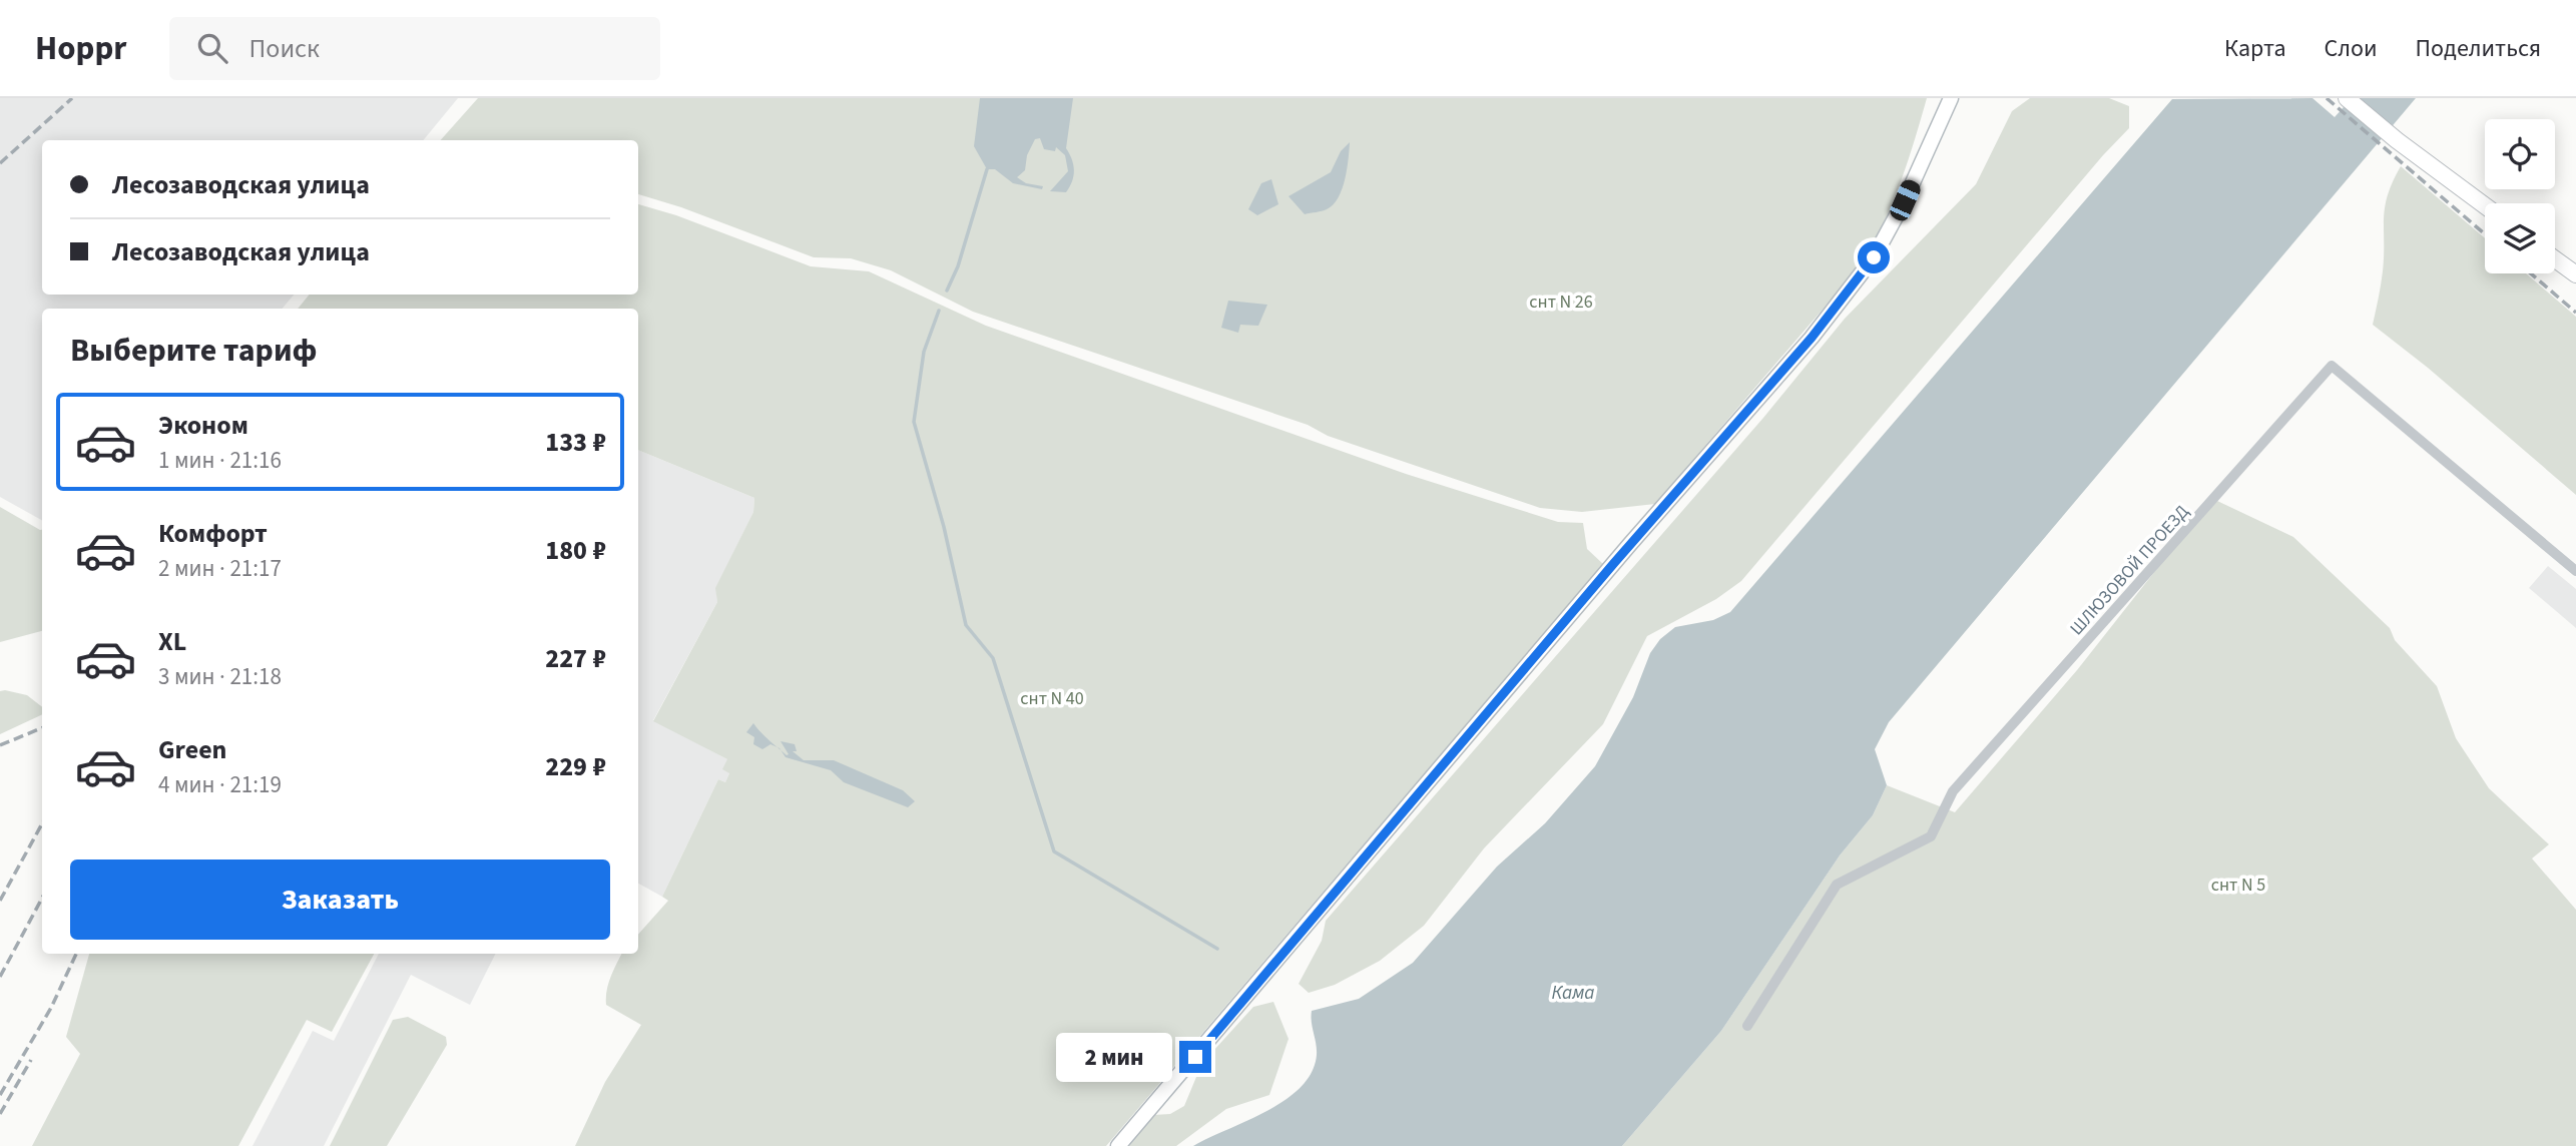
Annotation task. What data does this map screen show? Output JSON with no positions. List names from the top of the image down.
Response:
{
  "streets": {
    "street": ["ШЛЮЗОВОЙ ПРОЕЗД"]
  },
  "water": ["Кама"],
  "parks": ["снт N 26", "снт N 40", "снт N 5"],
  "page": {
    "header": "Hoppr",
    "search": "Поиск",
    "nav": ["Карта", "Слои", "Поделиться"],
    "banner": ["Лесозаводская улица", "Лесозаводская улица"],
    "heading": "Выберите тариф",
    "list": [
      {
        "name": "Эконом",
        "note": "1 мин · 21:16",
        "value": "133 ₽"
      },
      {
        "name": "Комфорт",
        "note": "2 мин · 21:17",
        "value": "180 ₽"
      },
      {
        "name": "XL",
        "note": "3 мин · 21:18",
        "value": "227 ₽"
      },
      {
        "name": "Green",
        "note": "4 мин · 21:19",
        "value": "229 ₽"
      }
    ],
    "buttons": "Заказать",
    "bubble": "2 мин"
  }
}
